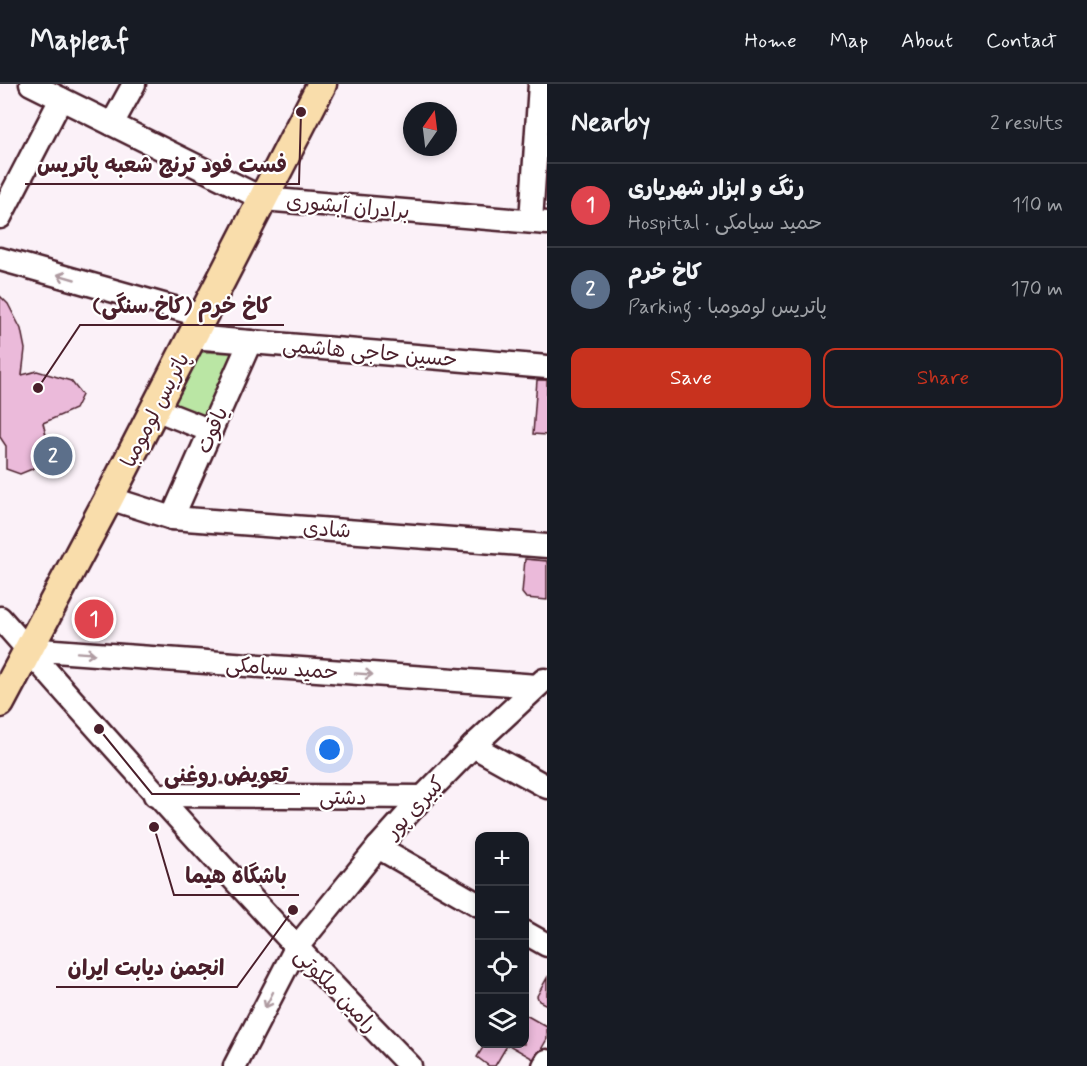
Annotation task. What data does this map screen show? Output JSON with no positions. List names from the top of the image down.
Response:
{
  "streets": {
    "main road": ["پاتریس لومومبا"],
    "street": [
      "برادران آبشوری",
      "حسین حاجی هاشمی",
      "یاقوت",
      "شادی",
      "حمید سیامکی",
      "دشتی",
      "کبیری پور",
      "رامین ملکوتی"
    ]
  },
  "crossings": [
    ["برادران آبشوری", "پاتریس لومومبا"],
    ["حسین حاجی هاشمی", "پاتریس لومومبا"],
    ["حسین حاجی هاشمی", "یاقوت"],
    ["پاتریس لومومبا", "شادی"],
    ["پاتریس لومومبا", "حمید سیامکی"],
    ["پاتریس لومومبا", "رامین ملکوتی"],
    ["یاقوت", "شادی"],
    ["حمید سیامکی", "کبیری پور"],
    ["حمید سیامکی", "رامین ملکوتی"],
    ["دشتی", "کبیری پور"],
    ["دشتی", "رامین ملکوتی"],
    ["کبیری پور", "رامین ملکوتی"]
  ],
  "one_way": ["حسین حاجی هاشمی", "حمید سیامکی"],
  "places": [
    "فست فود ترنج شعبه پاتریس",
    "کاخ خرم (کاخ سنگی)",
    "تعویض روغنی",
    "باشگاه هیما",
    "انجمن دیابت ایران"
  ],
  "north": "top",
  "page": {
    "header": "Mapleaf",
    "nav": [
      "Home",
      "Map",
      "About",
      "Contact"
    ],
    "heading": ["Nearby", "2 results"],
    "list": [
      {
        "mark": "1",
        "name": "رنگ و ابزار شهریاری",
        "note": "Hospital · حمید سیامکی",
        "value": "110 m"
      },
      {
        "mark": "2",
        "name": "کاخ خرم",
        "note": "Parking · پاتریس لومومبا",
        "value": "170 m"
      }
    ],
    "buttons": ["Save", "Share"],
    "pins": ["2", "1"],
    "map_buttons": ["+", "−"]
  }
}
